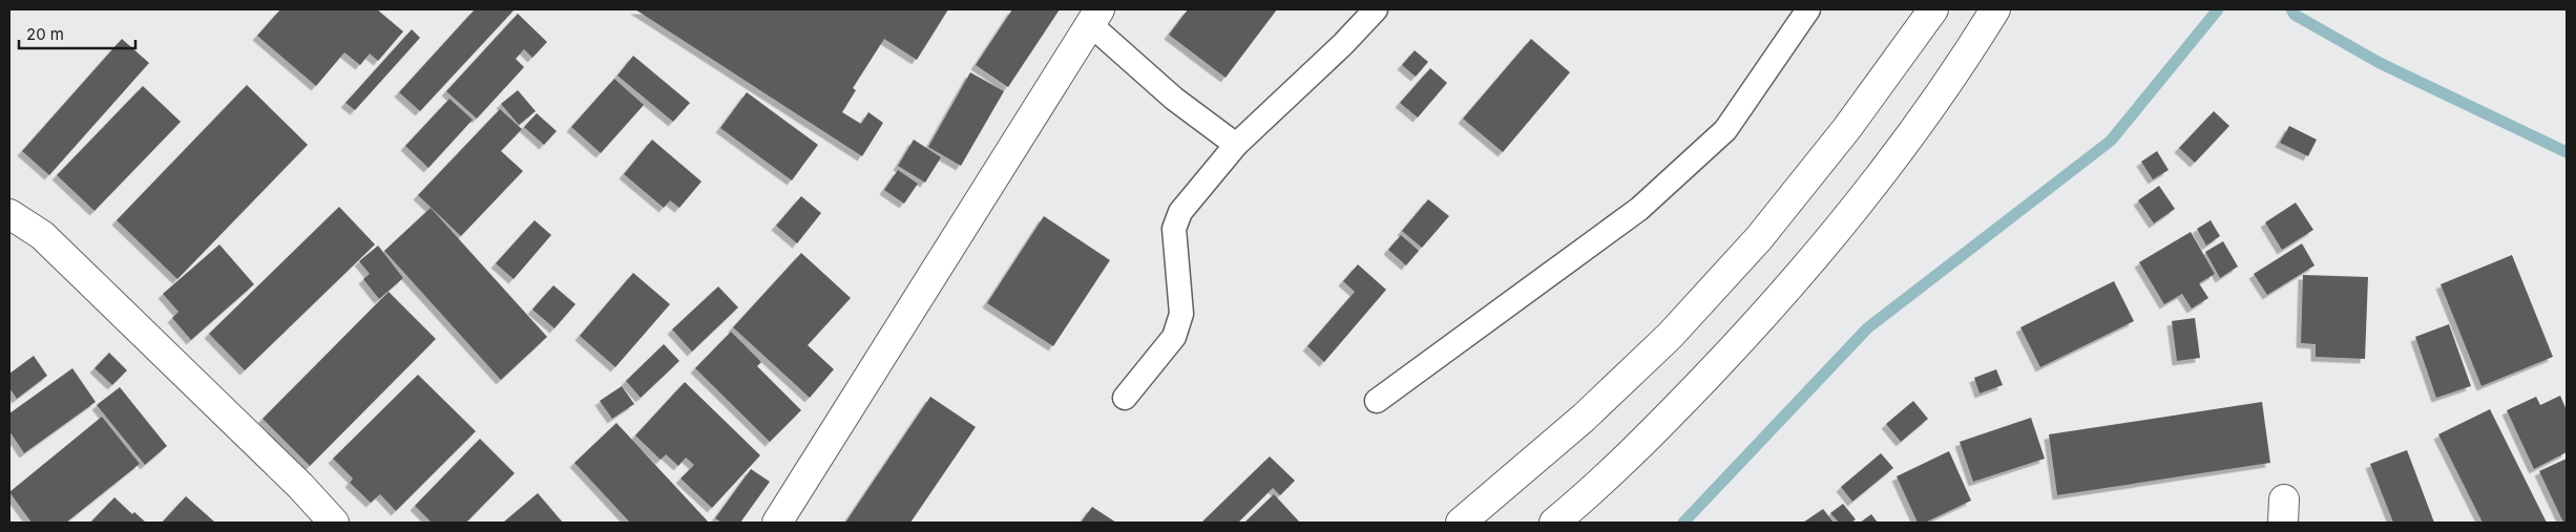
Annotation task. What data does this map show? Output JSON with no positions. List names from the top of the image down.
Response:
{
  "scale_bar": "20 m"
}
